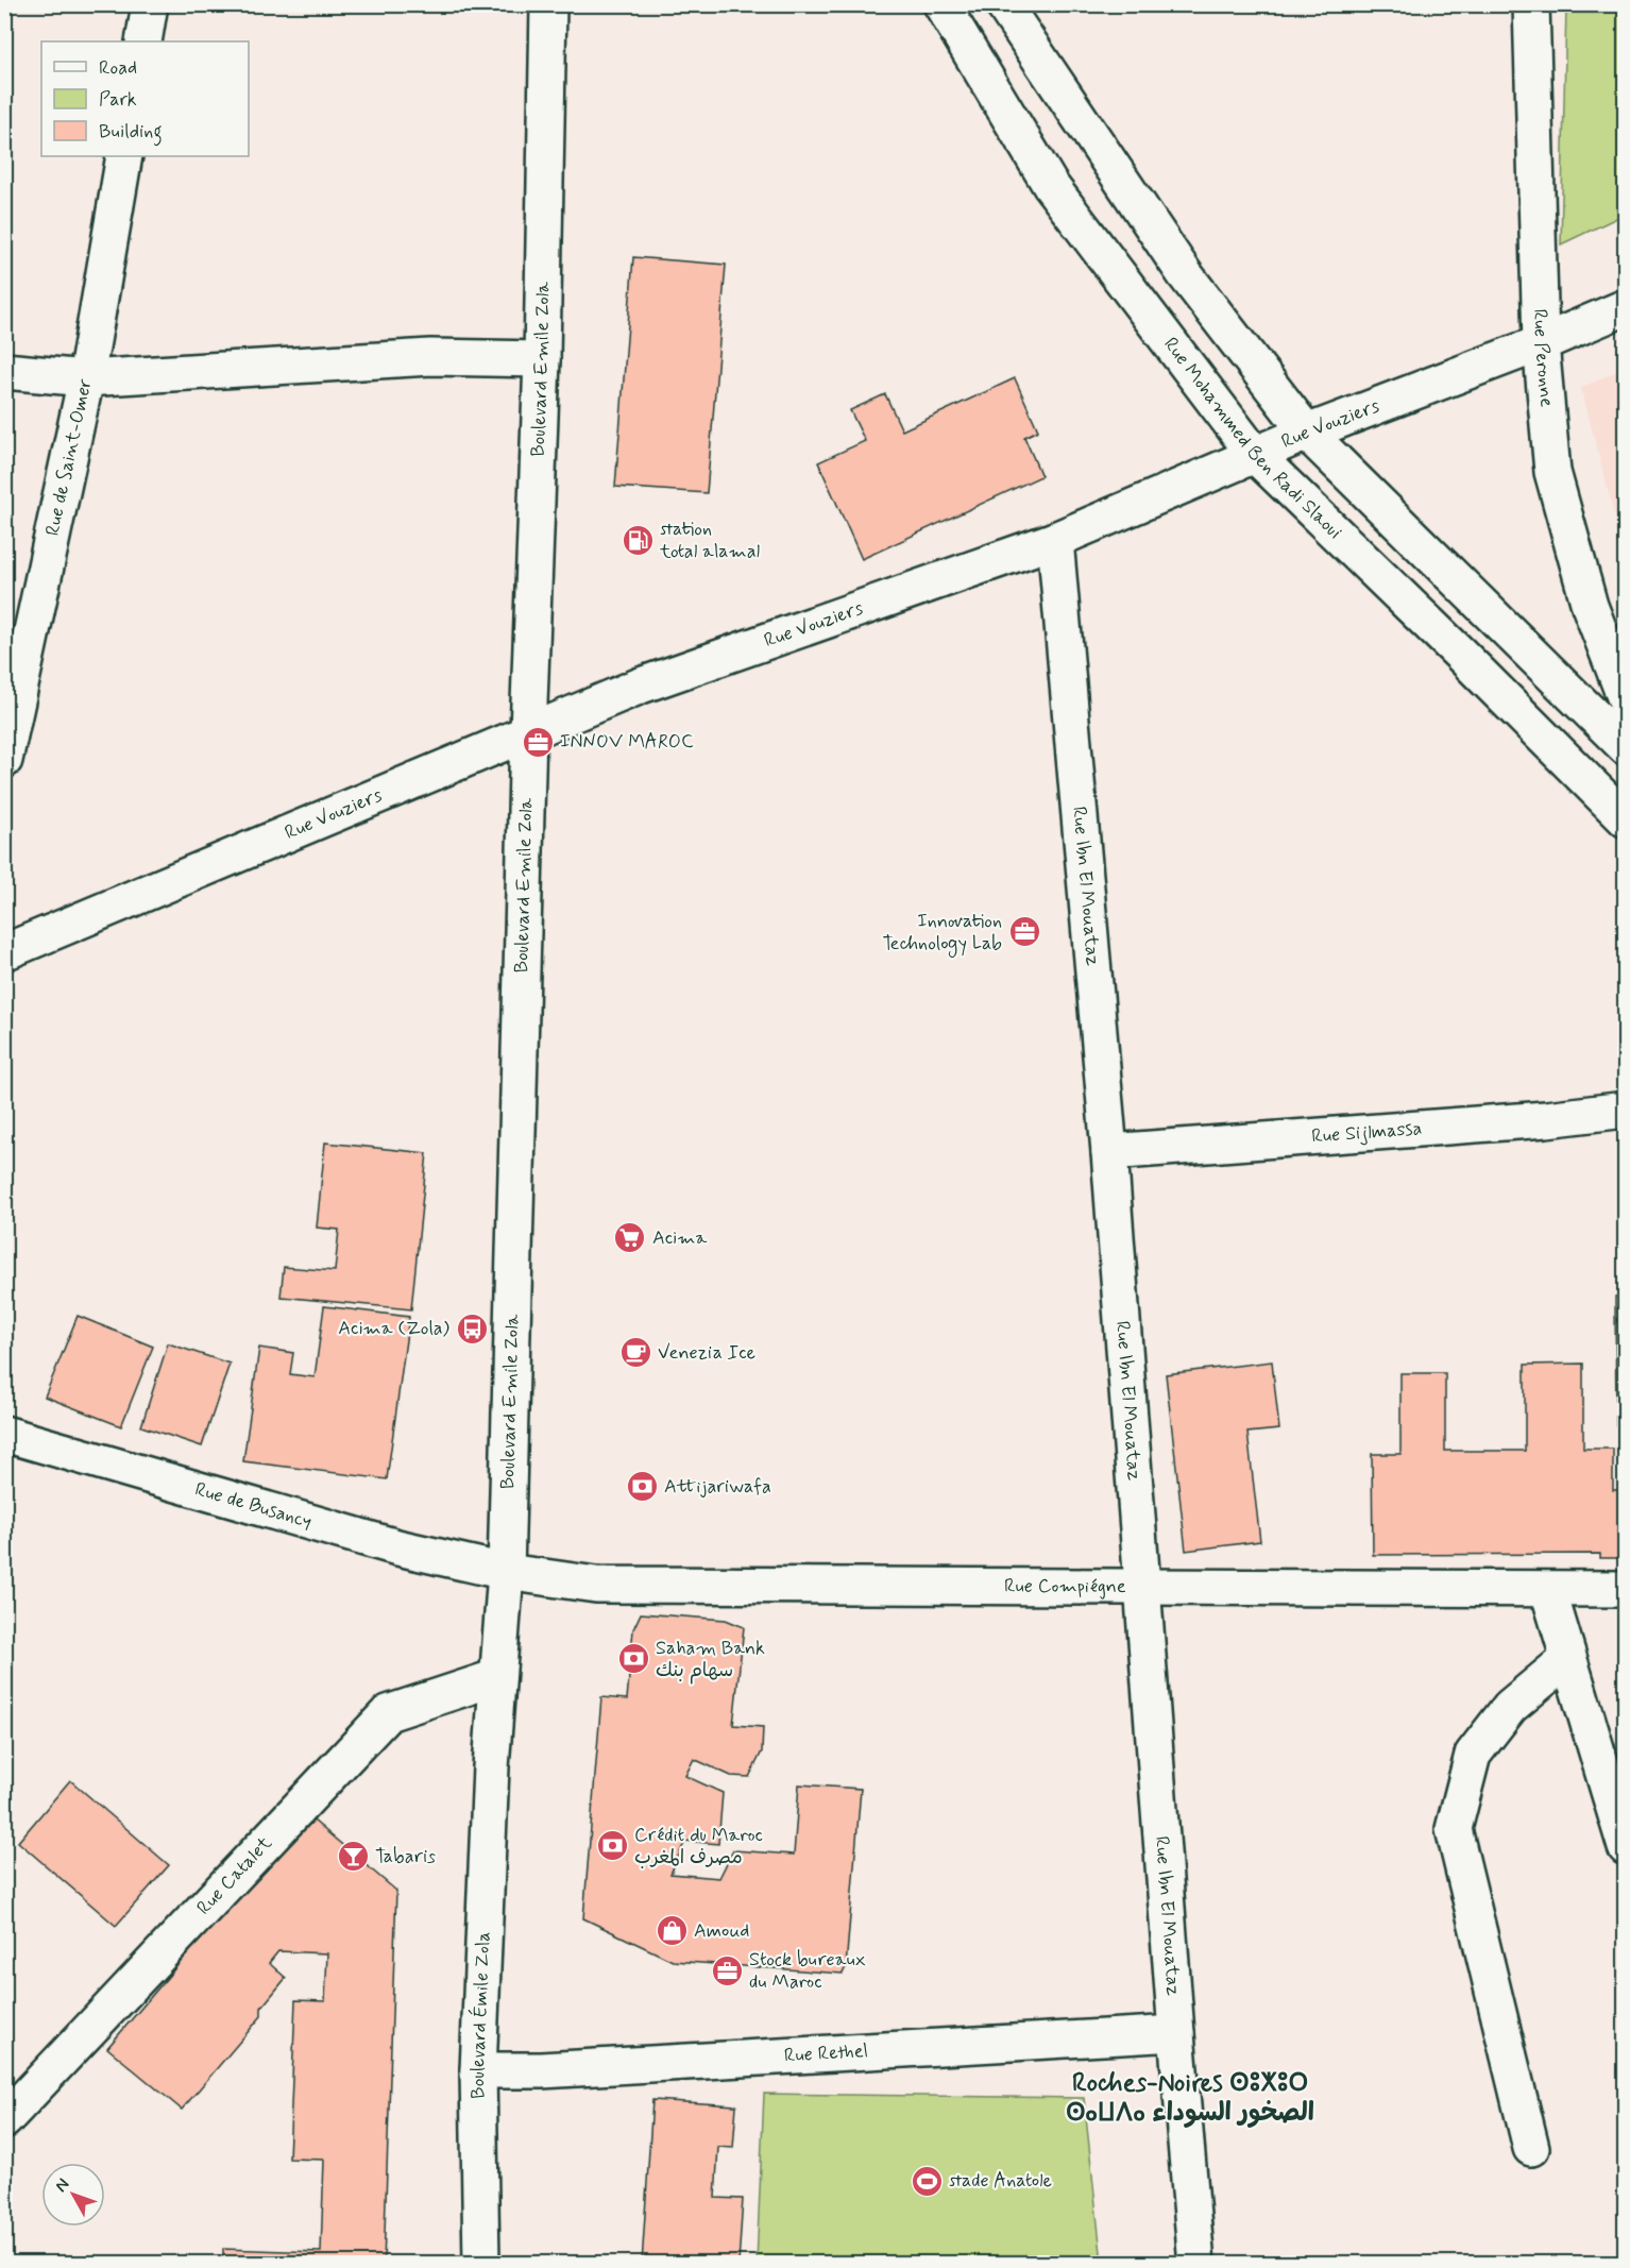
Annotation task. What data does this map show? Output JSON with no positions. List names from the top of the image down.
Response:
{
  "streets": {
    "street": [
      "Rue Peronne",
      "Boulevard Emile Zola",
      "Rue Vouziers",
      "Rue Mohammed Ben Radi Slaoui",
      "Rue de Saint-Omer",
      "Rue Ibn El Mouataz",
      "Rue Sijlmassa",
      "Rue de Busancy",
      "Rue Compiégne",
      "Rue Catalet",
      "Boulevard Émile Zola",
      "Rue Rethel"
    ]
  },
  "crossings": [
    ["Rue Peronne", "Rue Vouziers"],
    ["Boulevard Emile Zola", "Rue Vouziers"],
    ["Boulevard Emile Zola", "Rue de Busancy"],
    ["Boulevard Emile Zola", "Rue Compiégne"],
    ["Boulevard Emile Zola", "Rue Catalet"],
    ["Boulevard Emile Zola", "Boulevard Émile Zola"],
    ["Rue Vouziers", "Rue Mohammed Ben Radi Slaoui"],
    ["Rue Vouziers", "Rue Ibn El Mouataz"],
    ["Rue Ibn El Mouataz", "Rue Sijlmassa"],
    ["Rue Ibn El Mouataz", "Rue Compiégne"],
    ["Rue Ibn El Mouataz", "Rue Rethel"],
    ["Rue de Busancy", "Rue Compiégne"],
    ["Boulevard Émile Zola", "Rue Rethel"]
  ],
  "districts": ["Roches-Noires ⵙⵓⵅⵓⵔ ⵙⴰⵡⴷⴰ الصخور السوداء"],
  "places": {
    "fuel station": ["station total alamal"],
    "office": ["INNOV MAROC", "Innovation Technology Lab", "Stock bureaux du Maroc"],
    "supermarket": ["Acima"],
    "bus stop": ["Acima (Zola)"],
    "cafe": ["Venezia Ice"],
    "bank": ["Attijariwafa", "Saham Bank سهام بنك", "Crédit du Maroc مصرف المغرب"],
    "bar": ["Tabaris"],
    "shop": ["Amoud"],
    "sports": ["stade Anatole"]
  },
  "legend": ["Road", "Park", "Building"],
  "north": "top left"
}
